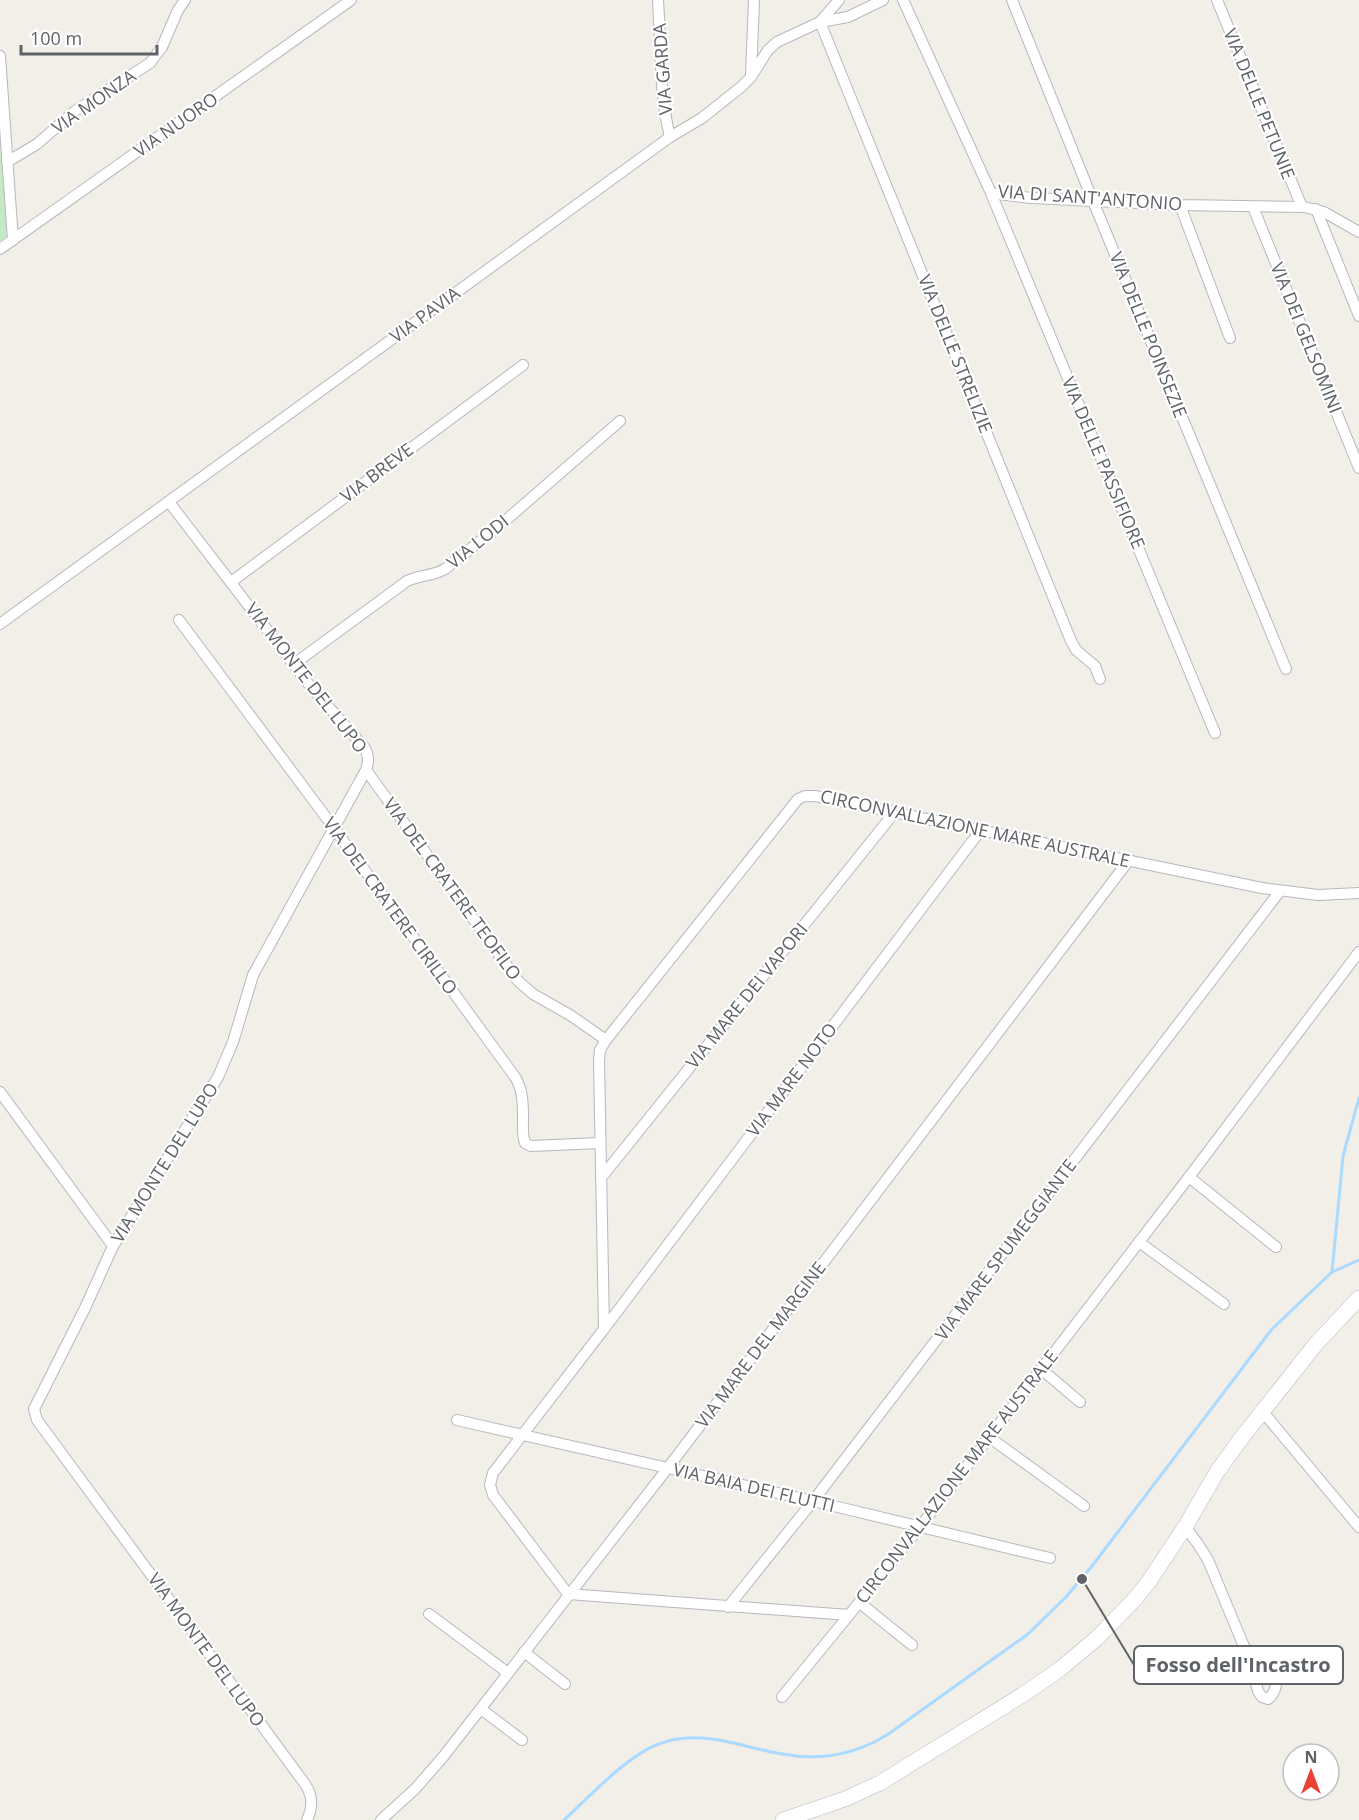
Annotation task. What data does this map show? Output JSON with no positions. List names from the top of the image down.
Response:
{
  "streets": {
    "street": [
      "VIA GARDA",
      "VIA MONZA",
      "VIA DELLE PETUNIE",
      "VIA NUORO",
      "VIA DI SANT'ANTONIO",
      "VIA PAVIA",
      "VIA DELLE POINSEZIE",
      "VIA DEI GELSOMINI",
      "VIA DELLE STRELIZIE",
      "VIA DELLE PASSIFIORE",
      "VIA BREVE",
      "VIA LODI",
      "VIA MONTE DEL LUPO",
      "CIRCONVALLAZIONE MARE AUSTRALE",
      "VIA DEL CRATERE TEOFILO",
      "VIA DEL CRATERE CIRILLO",
      "VIA MARE DEI VAPORI",
      "VIA MARE NOTO",
      "VIA MARE SPUMEGGIANTE",
      "VIA MARE DEL MARGINE",
      "VIA BAIA DEI FLUTTI"
    ]
  },
  "crossings": [
    ["VIA GARDA", "VIA PAVIA"],
    ["VIA DELLE PETUNIE", "VIA DI SANT'ANTONIO"],
    ["VIA DI SANT'ANTONIO", "VIA DELLE POINSEZIE"],
    ["VIA DI SANT'ANTONIO", "VIA DEI GELSOMINI"],
    ["VIA DI SANT'ANTONIO", "VIA DELLE PASSIFIORE"],
    ["VIA PAVIA", "VIA DELLE STRELIZIE"],
    ["VIA PAVIA", "VIA MONTE DEL LUPO"],
    ["VIA BREVE", "VIA MONTE DEL LUPO"],
    ["VIA LODI", "VIA MONTE DEL LUPO"],
    ["VIA MONTE DEL LUPO", "VIA DEL CRATERE TEOFILO"],
    ["VIA MONTE DEL LUPO", "VIA DEL CRATERE CIRILLO"],
    ["CIRCONVALLAZIONE MARE AUSTRALE", "VIA DEL CRATERE TEOFILO"],
    ["CIRCONVALLAZIONE MARE AUSTRALE", "VIA DEL CRATERE CIRILLO"],
    ["CIRCONVALLAZIONE MARE AUSTRALE", "VIA MARE DEI VAPORI"],
    ["CIRCONVALLAZIONE MARE AUSTRALE", "VIA MARE NOTO"],
    ["CIRCONVALLAZIONE MARE AUSTRALE", "VIA MARE SPUMEGGIANTE"],
    ["CIRCONVALLAZIONE MARE AUSTRALE", "VIA MARE DEL MARGINE"],
    ["CIRCONVALLAZIONE MARE AUSTRALE", "VIA BAIA DEI FLUTTI"],
    ["VIA MARE SPUMEGGIANTE", "VIA BAIA DEI FLUTTI"],
    ["VIA MARE DEL MARGINE", "VIA BAIA DEI FLUTTI"]
  ],
  "places": ["Fosso dell'Incastro"],
  "scale_bar": "100 m",
  "north": "top"
}
